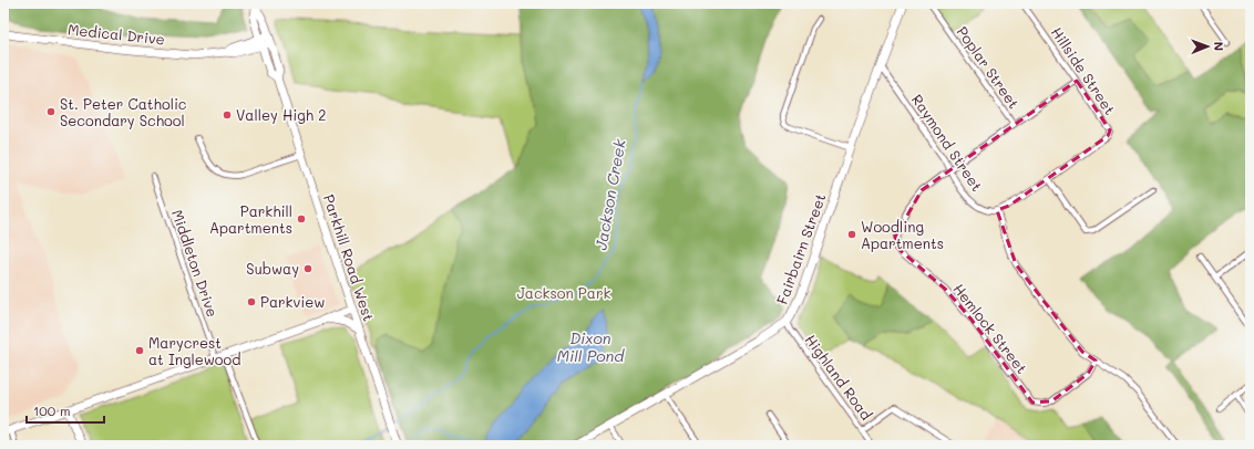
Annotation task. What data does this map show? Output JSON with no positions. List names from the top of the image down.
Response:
{
  "streets": {
    "main road": ["Medical Drive", "Fairbairn Street", "Parkhill Road West"],
    "street": [
      "Poplar Street",
      "Hillside Street",
      "Raymond Street",
      "Middleton Drive",
      "Hemlock Street",
      "Highland Road"
    ]
  },
  "crossings": [
    ["Medical Drive", "Parkhill Road West"],
    ["Poplar Street", "Hemlock Street"],
    ["Hillside Street", "Hemlock Street"],
    ["Raymond Street", "Fairbairn Street"],
    ["Raymond Street", "Hemlock Street"],
    ["Fairbairn Street", "Highland Road"]
  ],
  "water": ["Jackson Creek", "Dixon Mill Pond"],
  "parks": ["Jackson Park"],
  "places": [
    "St. Peter Catholic Secondary School",
    "Valley High 2",
    "Parkhill Apartments",
    "Woodling Apartments",
    "Subway",
    "Parkview",
    "Marycrest at Inglewood"
  ],
  "scale_bar": "100 m",
  "north": "right"
}
